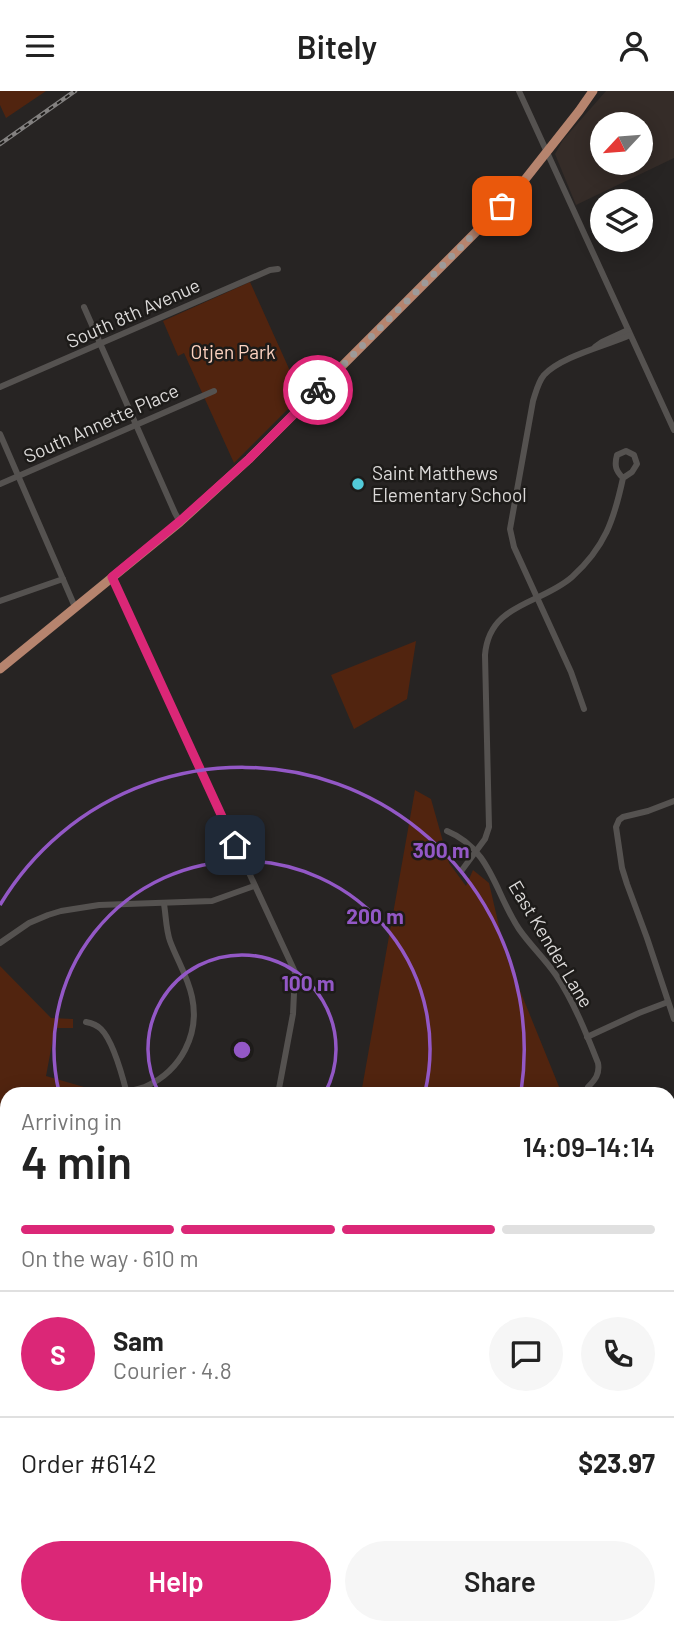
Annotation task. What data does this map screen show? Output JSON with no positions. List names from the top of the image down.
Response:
{
  "streets": {
    "street": ["South 8th Avenue", "South Annette Place", "East Kender Lane"]
  },
  "parks": ["Otjen Park"],
  "places": ["Saint Matthews Elementary School"],
  "north": "bottom left",
  "page": {
    "header": "Bitely",
    "heading": ["4 min", "Arriving in", "14:09–14:14"],
    "panel": [
      "Sam",
      "Courier · 4.8",
      "Order #6142",
      "$23.97"
    ],
    "bar": "On the way · 610 m",
    "round": "S",
    "buttons": ["Help", "Share"]
  },
  "rings": ["300 m", "200 m", "100 m"]
}
